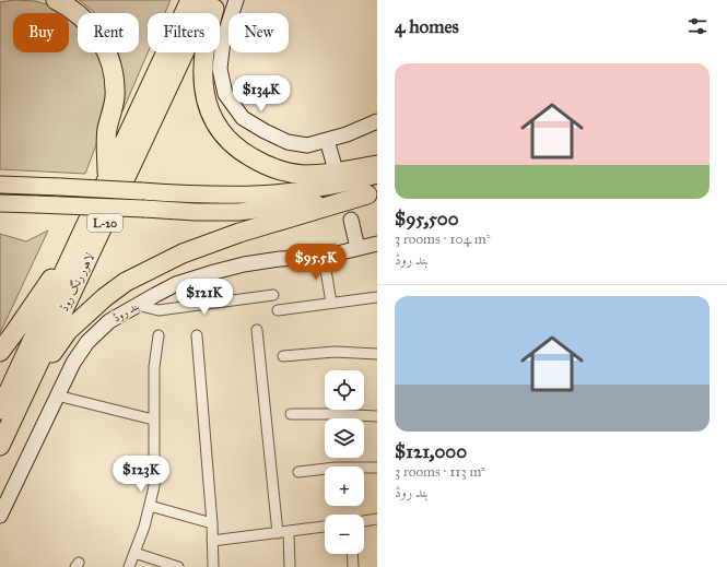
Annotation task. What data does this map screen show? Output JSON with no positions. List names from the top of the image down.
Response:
{
  "streets": {
    "highway": ["L-20", "لاہور رنگ روڈ"],
    "main road": ["بند روڈ"]
  },
  "page": {
    "heading": "4 homes",
    "chip": [
      "Buy",
      "Rent",
      "Filters",
      "New"
    ],
    "list": [
      {
        "name": "$95,500",
        "note": "3 rooms · 104 m² · بند روڈ"
      },
      {
        "name": "$121,000",
        "note": "3 rooms · 113 m² · بند روڈ"
      }
    ],
    "price": [
      "$134K",
      "$95.5K",
      "$121K",
      "$123K"
    ],
    "map_buttons": ["+", "−"]
  }
}
